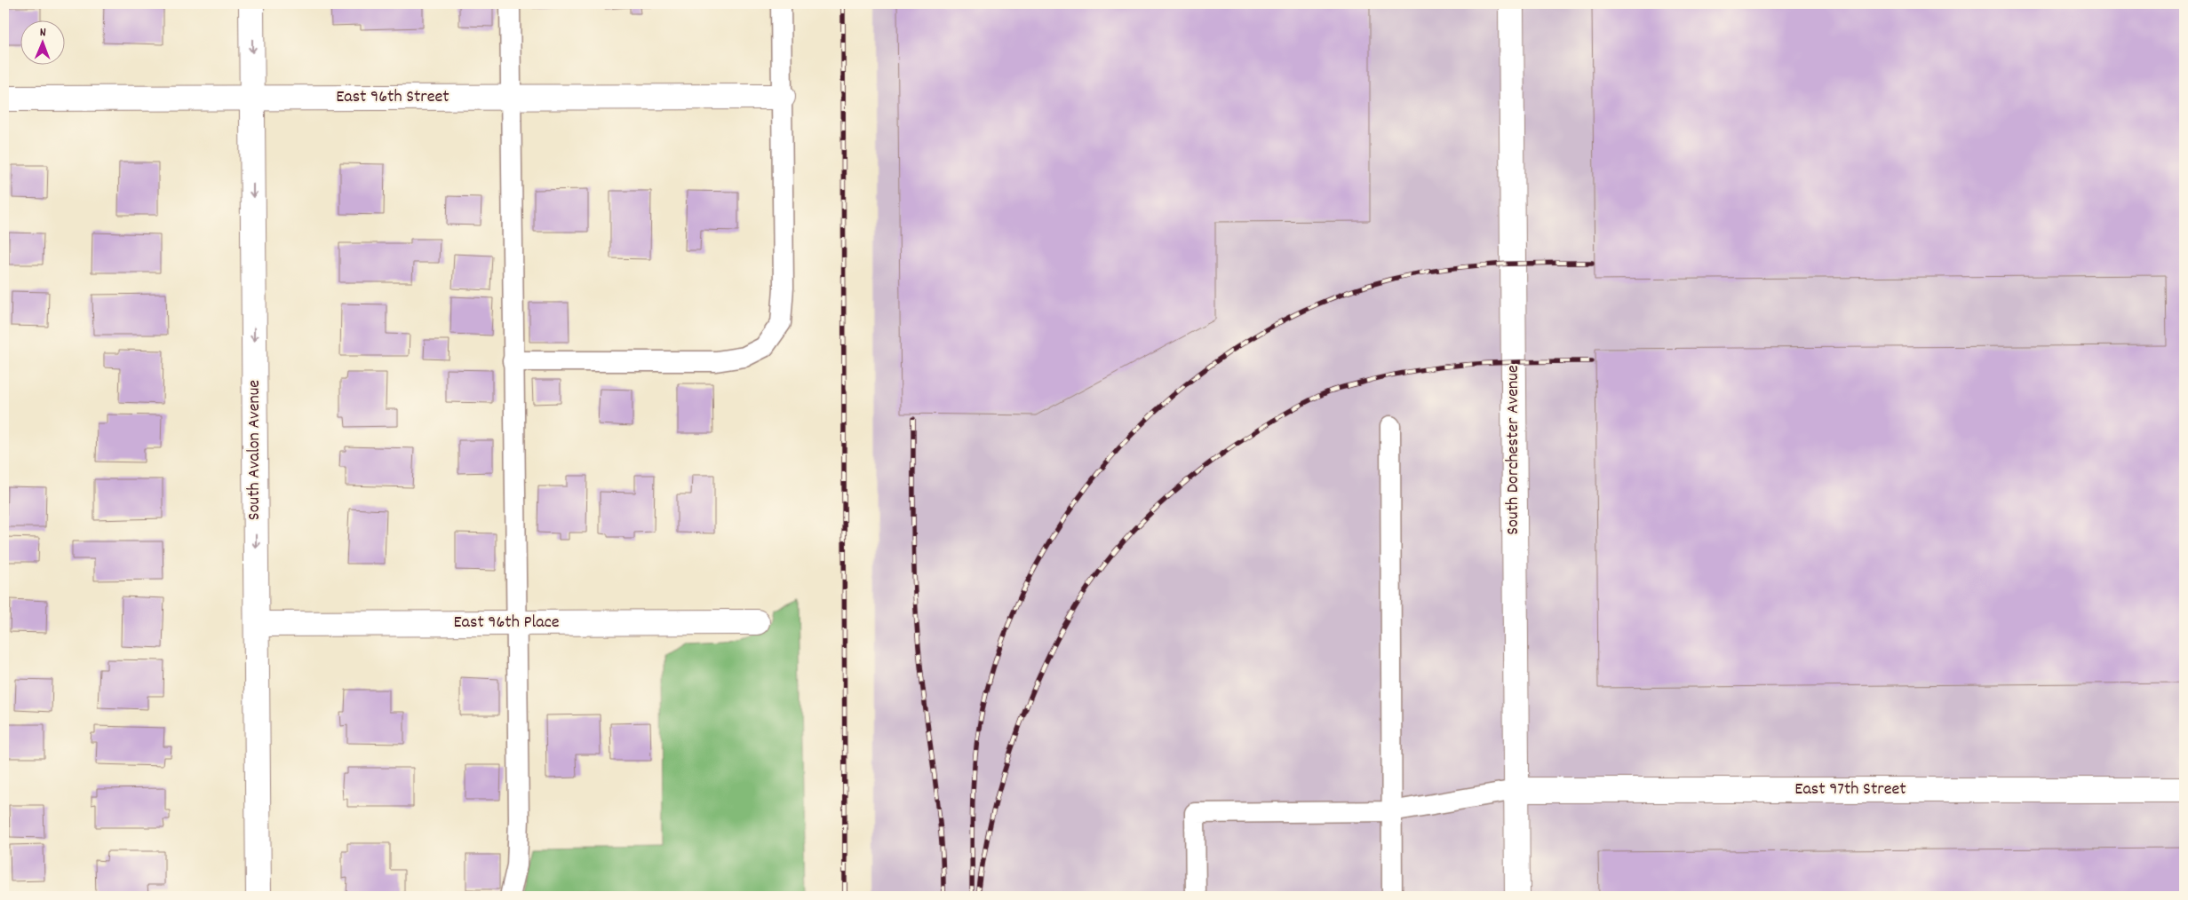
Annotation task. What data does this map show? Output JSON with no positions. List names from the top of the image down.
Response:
{
  "streets": {
    "street": [
      "East 96th Street",
      "South Avalon Avenue",
      "South Dorchester Avenue",
      "East 96th Place",
      "East 97th Street"
    ]
  },
  "crossings": [
    ["East 96th Street", "South Avalon Avenue"],
    ["South Avalon Avenue", "East 96th Place"],
    ["South Dorchester Avenue", "East 97th Street"]
  ],
  "one_way": ["South Avalon Avenue"],
  "north": "top"
}
